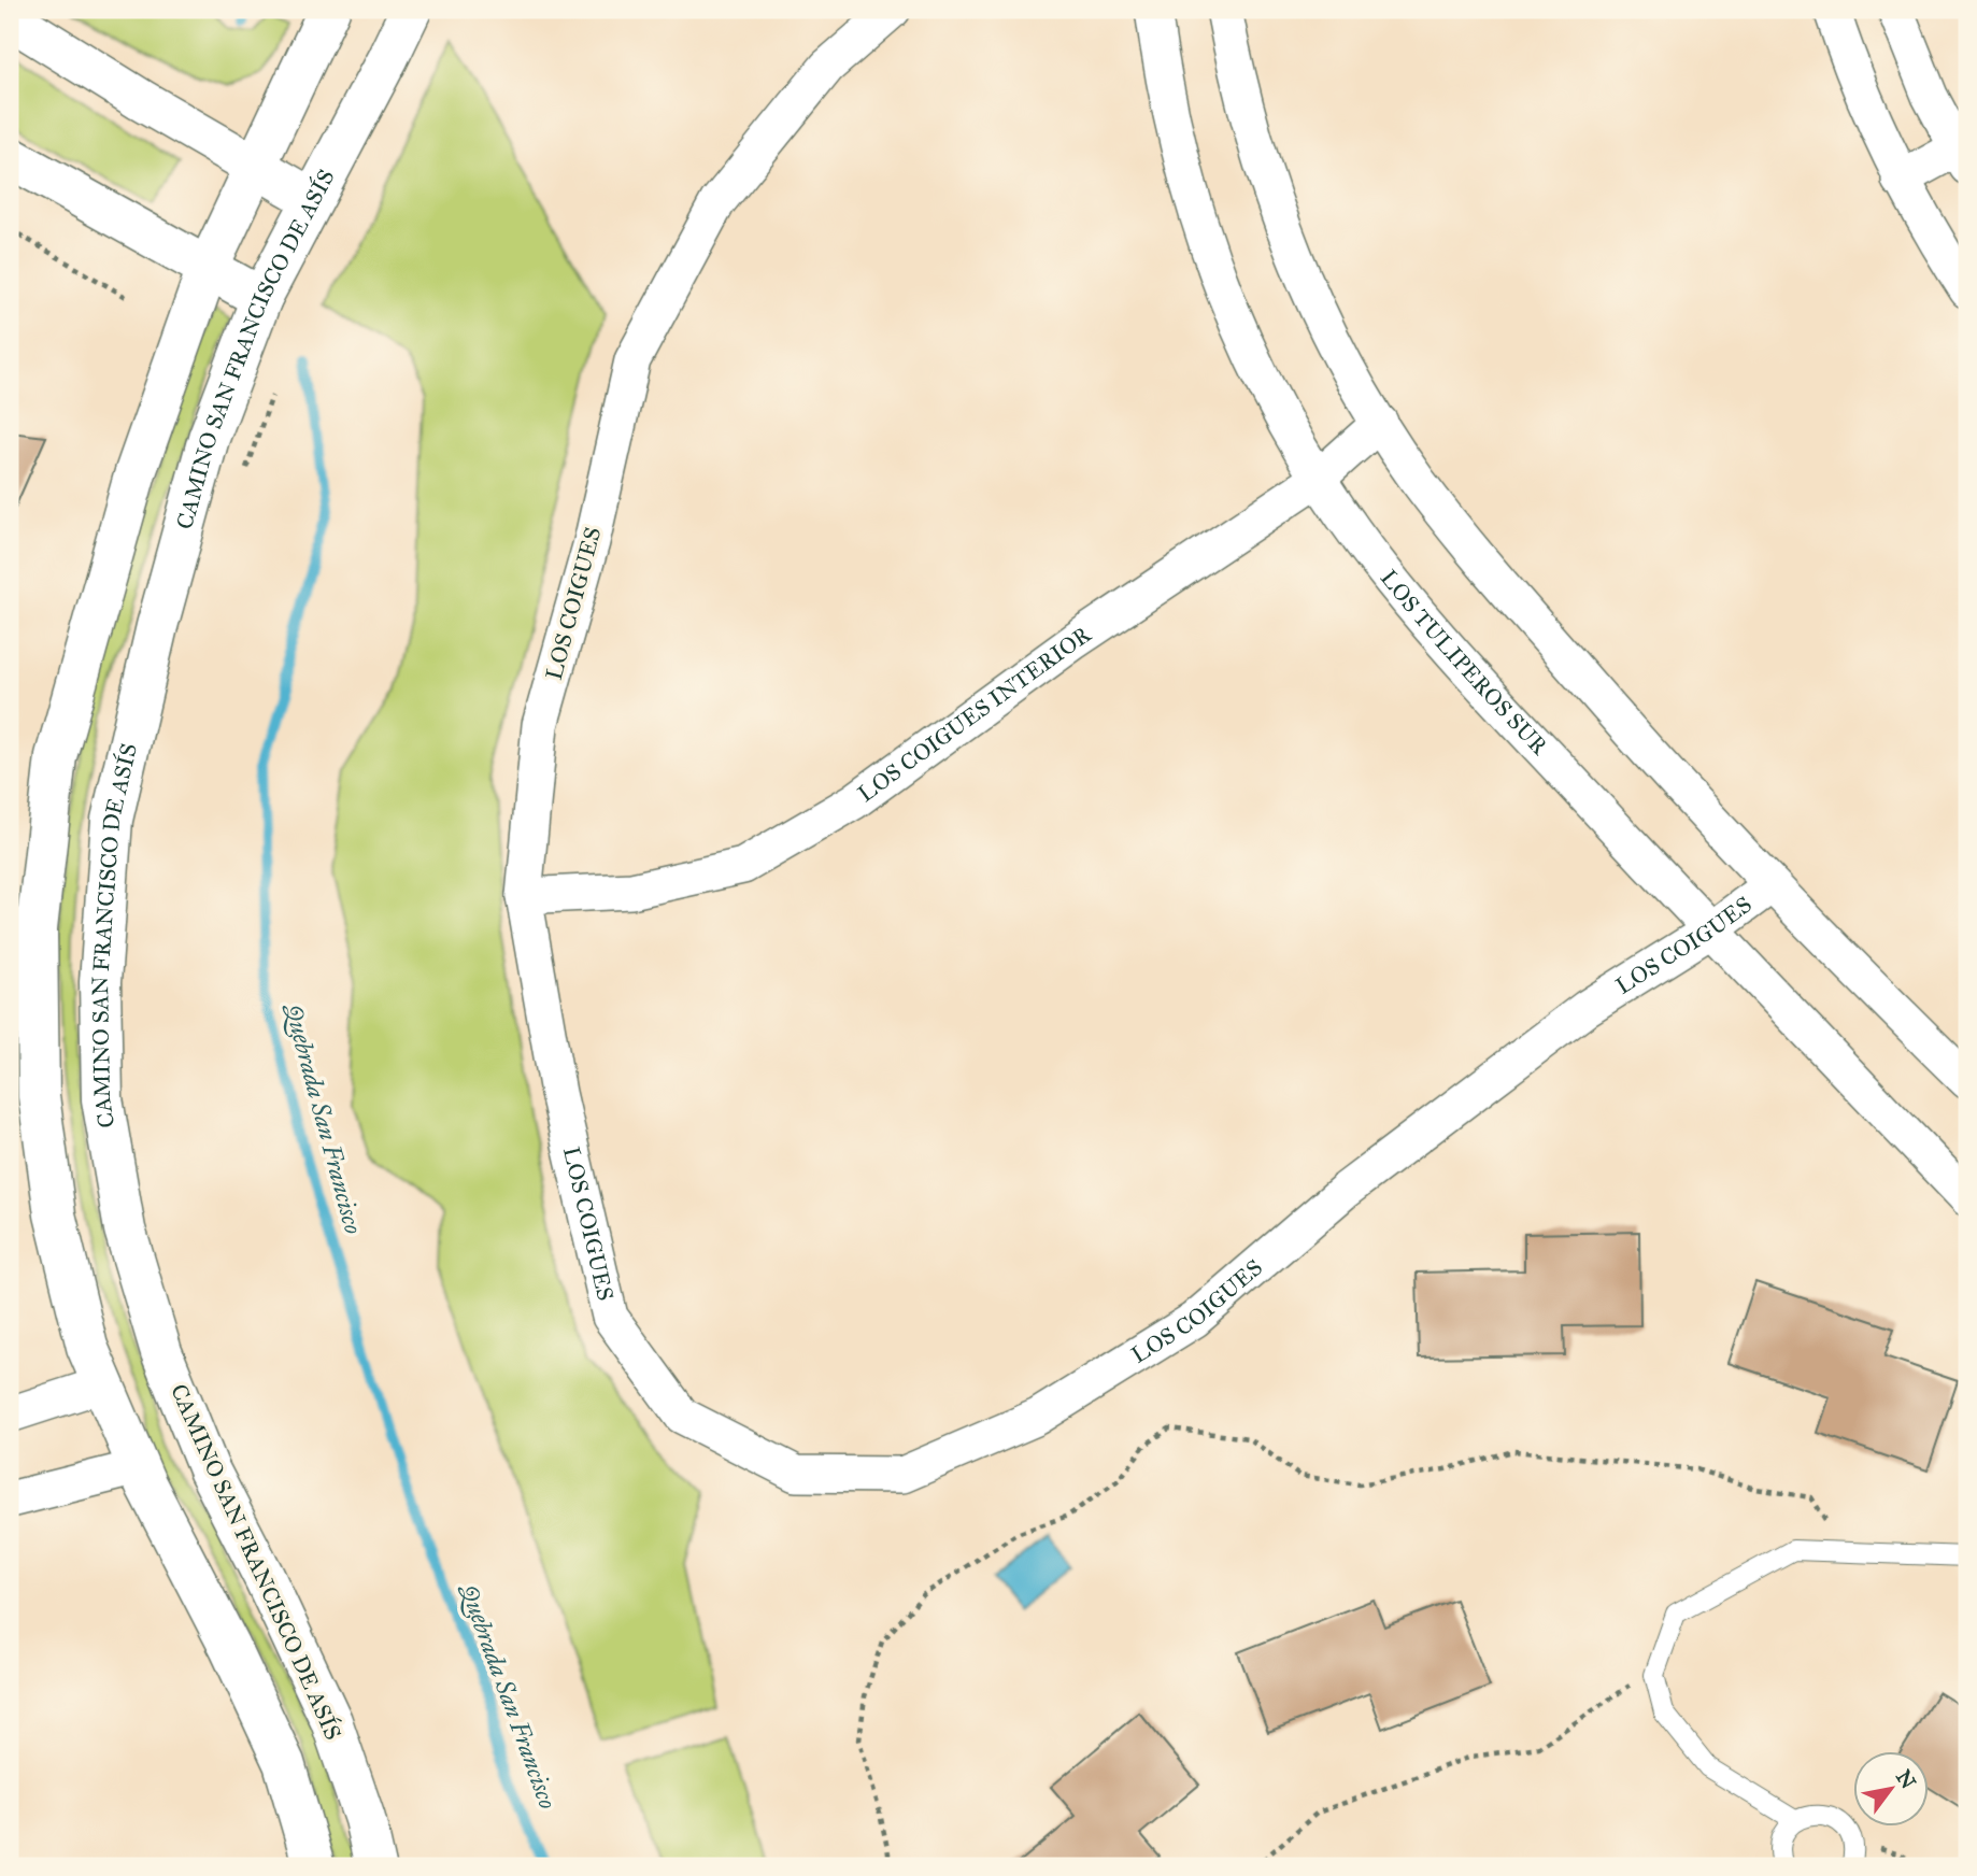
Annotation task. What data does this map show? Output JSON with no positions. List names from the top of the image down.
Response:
{
  "streets": {
    "main road": ["CAMINO SAN FRANCISCO DE ASÍS"],
    "street": ["LOS COIGUES", "LOS TULIPEROS SUR", "LOS COIGUES INTERIOR"]
  },
  "crossings": [
    ["LOS COIGUES", "LOS TULIPEROS SUR"],
    ["LOS COIGUES", "LOS COIGUES INTERIOR"],
    ["LOS TULIPEROS SUR", "LOS COIGUES INTERIOR"]
  ],
  "water": ["Quebrada San Francisco"],
  "north": "top right"
}
